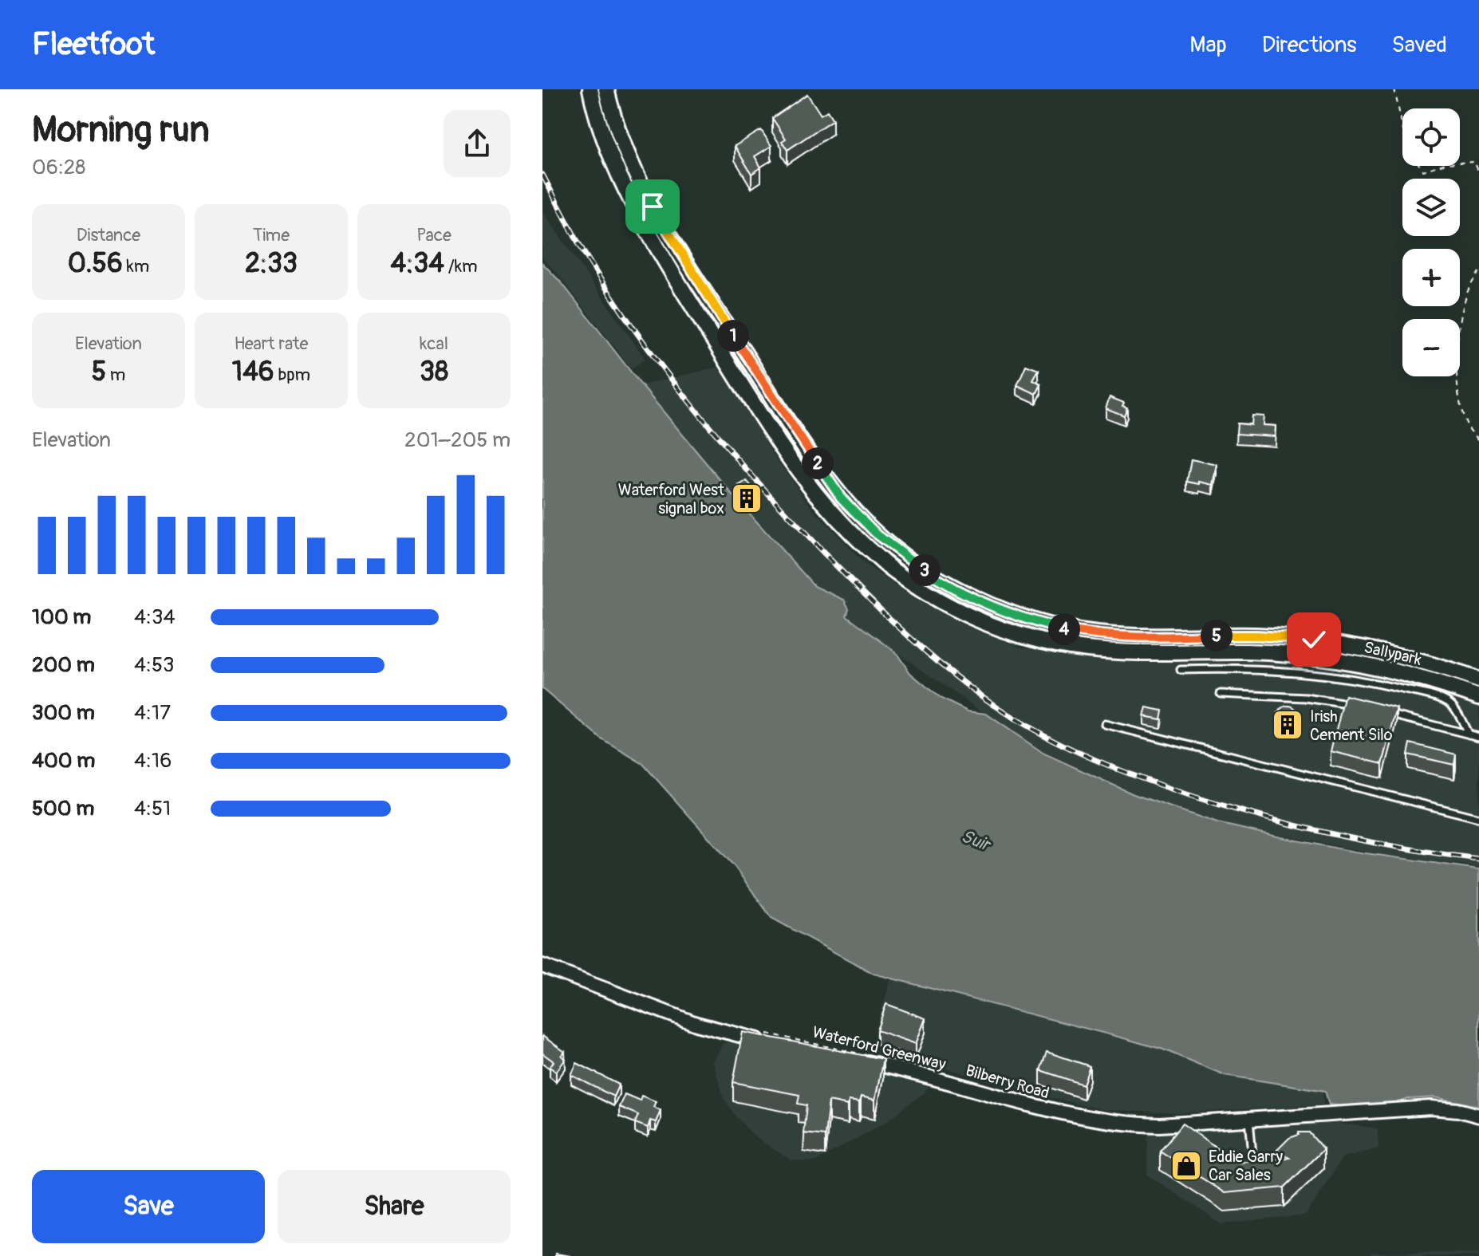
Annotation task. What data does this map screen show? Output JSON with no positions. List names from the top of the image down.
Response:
{
  "streets": {
    "main road": ["Sallypark"],
    "street": ["Bilberry Road"],
    "path": ["Waterford Greenway"]
  },
  "crossings": [
    ["Waterford Greenway", "Bilberry Road"]
  ],
  "water": ["Suir"],
  "places": {
    "building": ["Waterford West signal box", "Irish Cement Silo"],
    "shop": ["Eddie Garry Car Sales"]
  },
  "page": {
    "header": "Fleetfoot",
    "nav": ["Map", "Directions", "Saved"],
    "heading": ["Morning run", "06:28"],
    "map_buttons": ["+", "−"],
    "stats": [
      ["Distance", "0.56 km"],
      ["Time", "2:33"],
      ["Pace", "4:34 /km"],
      ["Elevation", "5 m"],
      ["Heart rate", "146 bpm"],
      ["kcal", "38"]
    ],
    "pins": [
      "1",
      "2",
      "3",
      "4",
      "5"
    ],
    "chart": ["Elevation", "201–205 m"],
    "list": [
      {
        "name": "100 m",
        "note": "4:34"
      },
      {
        "name": "200 m",
        "note": "4:53"
      },
      {
        "name": "300 m",
        "note": "4:17"
      },
      {
        "name": "400 m",
        "note": "4:16"
      },
      {
        "name": "500 m",
        "note": "4:51"
      }
    ],
    "buttons": ["Save", "Share"]
  }
}
